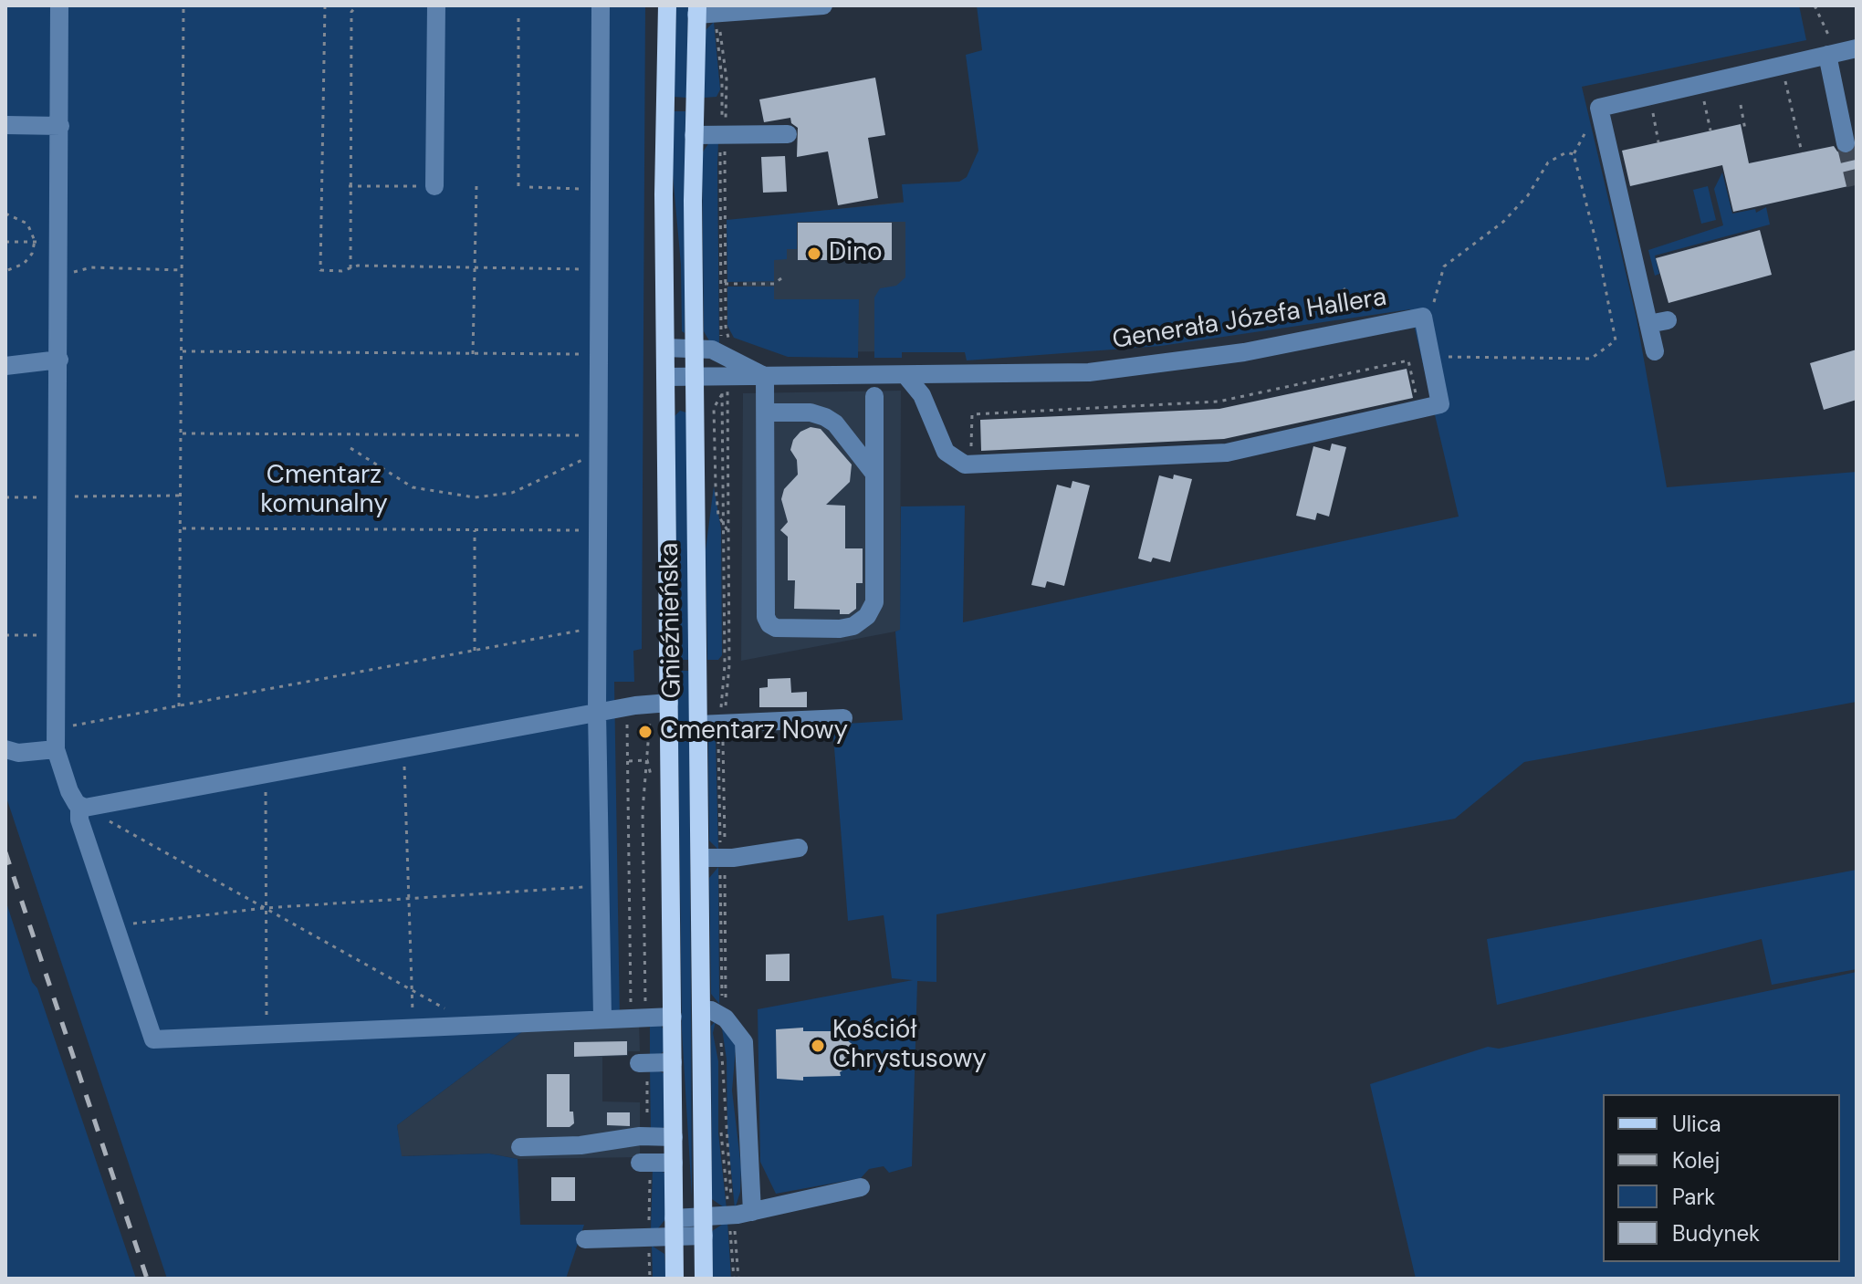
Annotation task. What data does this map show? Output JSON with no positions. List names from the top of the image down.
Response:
{
  "streets": {
    "main road": ["Gnieźnieńska"],
    "street": ["Generała Józefa Hallera"]
  },
  "crossings": [
    ["Generała Józefa Hallera", "Gnieźnieńska"]
  ],
  "parks": ["Cmentarz komunalny"],
  "places": ["Dino", "Cmentarz Nowy", "Kościół Chrystusowy"],
  "legend": [
    "Ulica",
    "Kolej",
    "Park",
    "Budynek"
  ]
}
